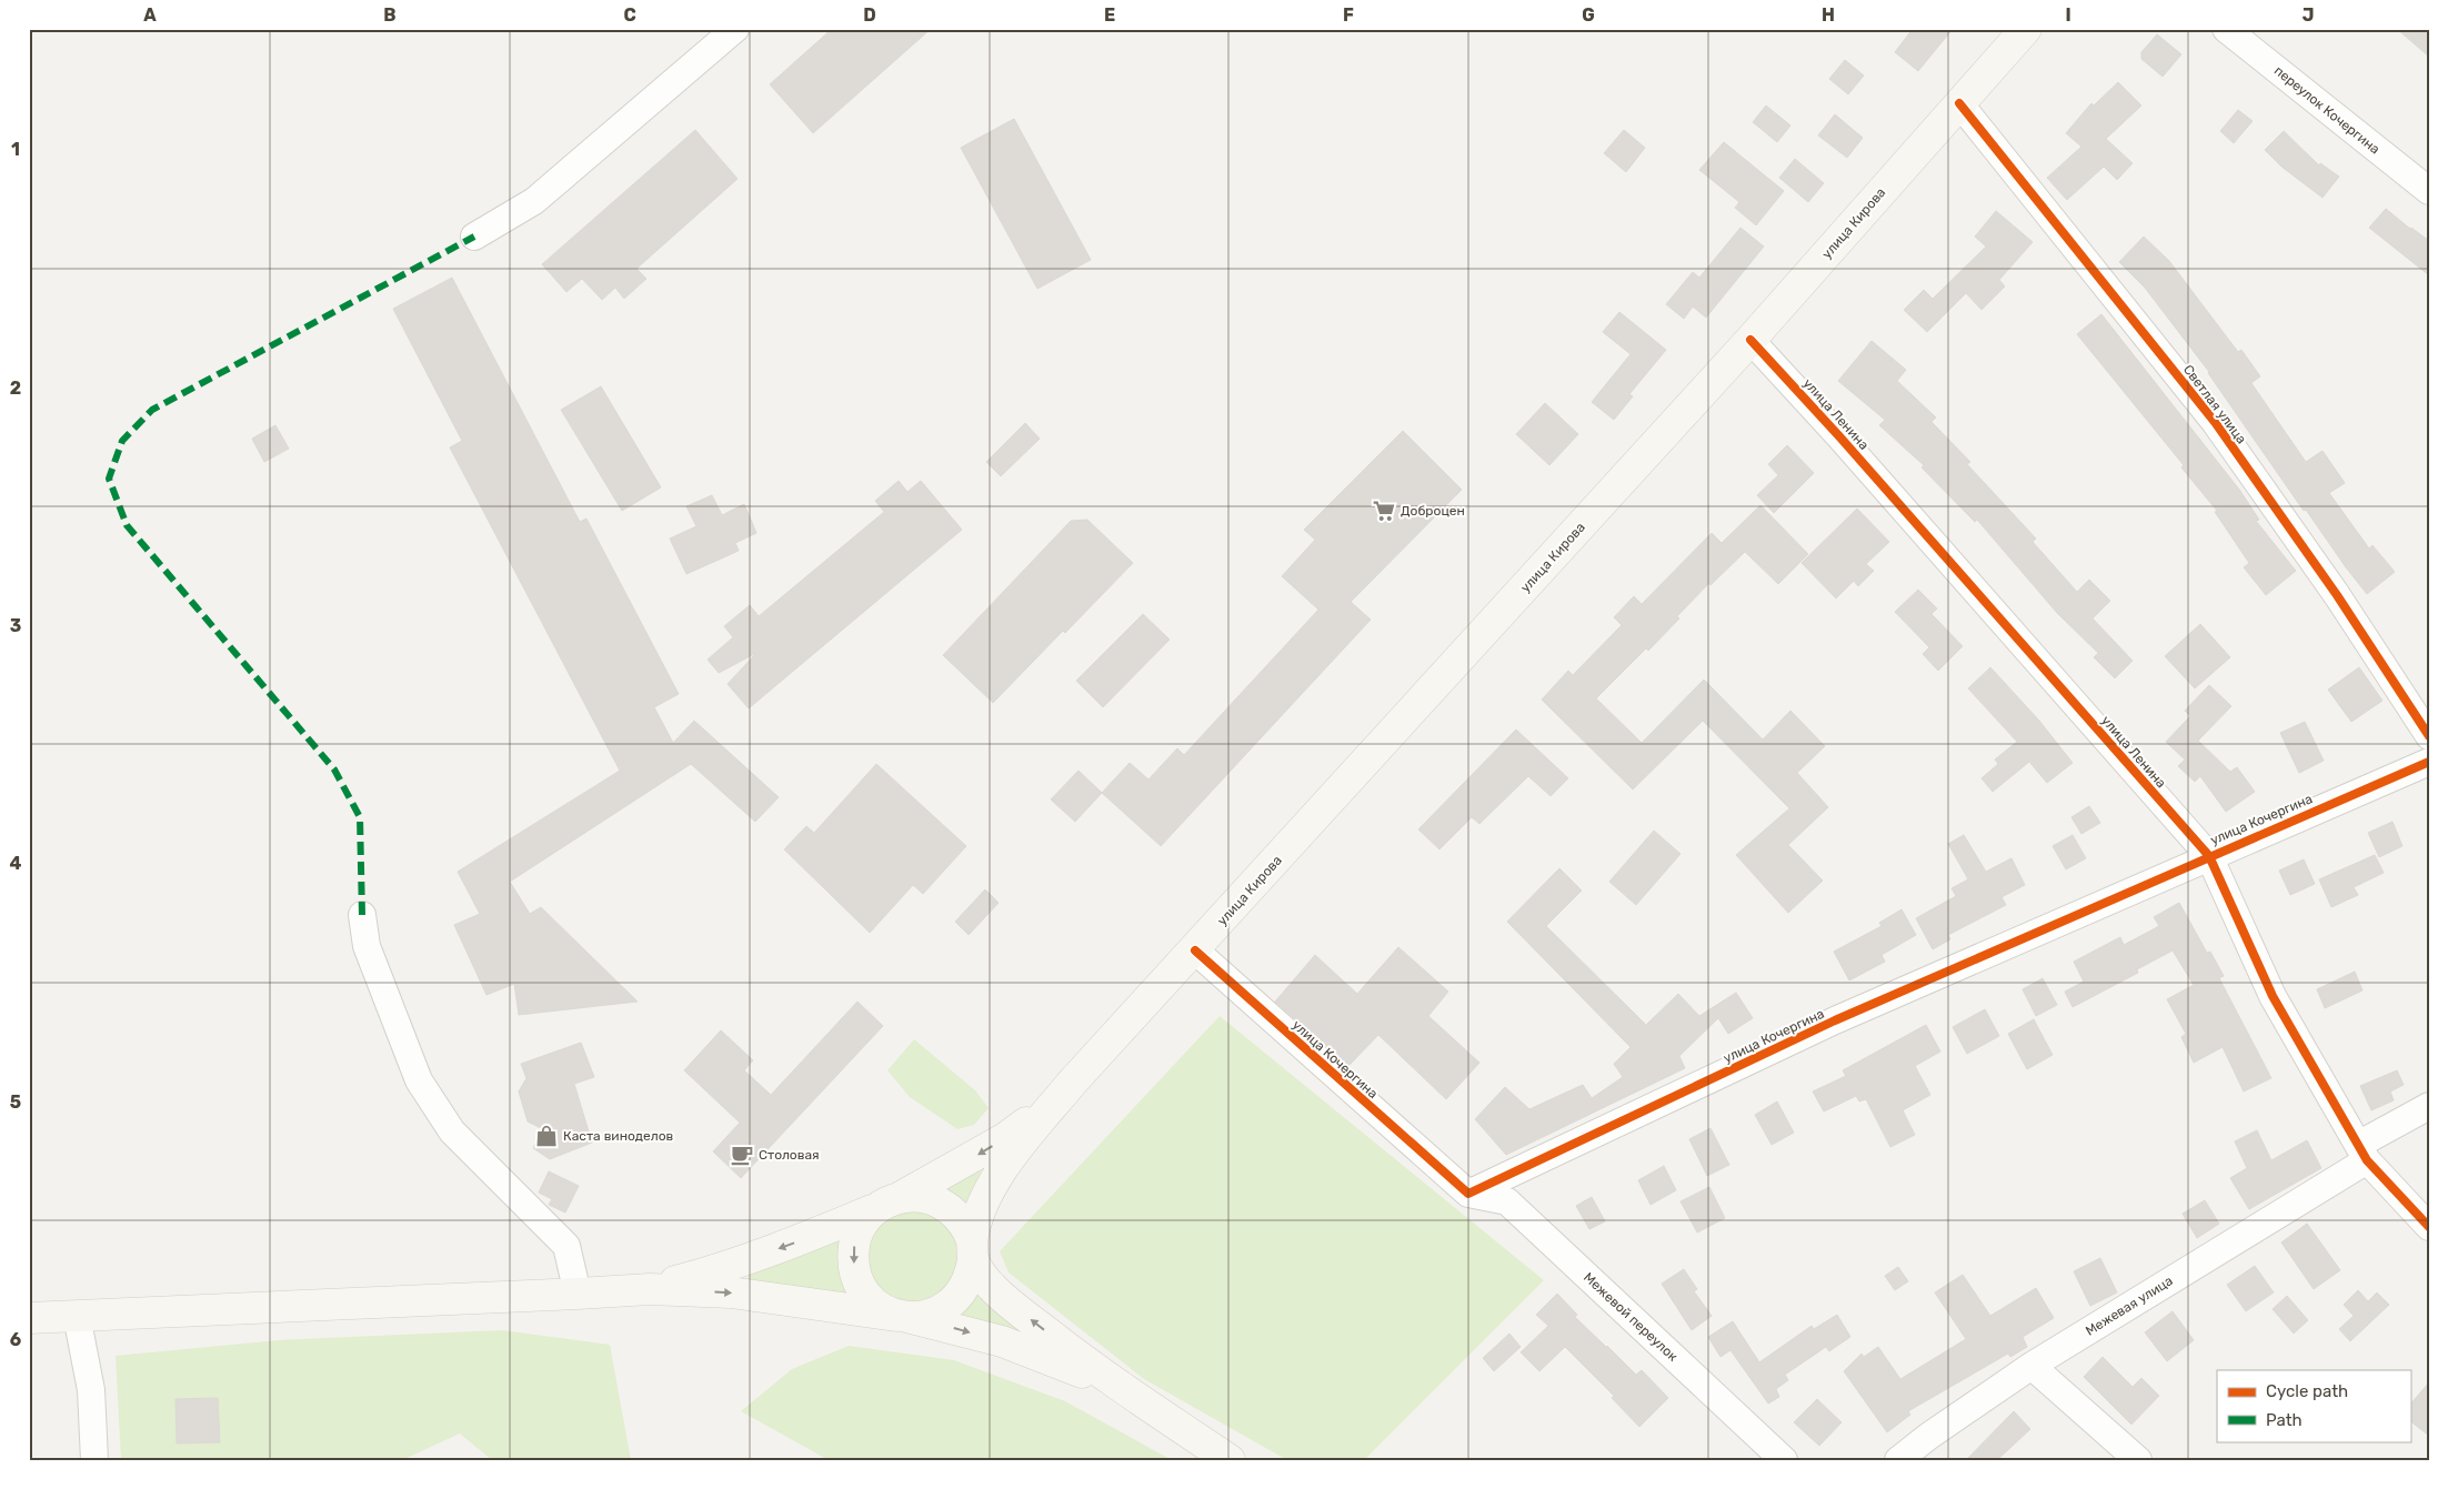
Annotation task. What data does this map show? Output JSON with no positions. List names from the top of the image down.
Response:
{
  "streets": {
    "main road": ["улица Кирова"],
    "street": [
      "переулок Кочергина",
      "Светлая улица",
      "улица Ленина",
      "улица Кочергина",
      "Межевая улица",
      "Межевой переулок"
    ]
  },
  "crossings": [
    ["улица Кирова", "Светлая улица"],
    ["улица Кирова", "улица Ленина"],
    ["улица Кирова", "улица Кочергина"],
    ["улица Ленина", "улица Кочергина"],
    ["улица Ленина", "Межевая улица"],
    ["улица Кочергина", "Межевой переулок"]
  ],
  "places": {
    "supermarket": ["Доброцен"],
    "shop": ["Каста виноделов"],
    "cafe": ["Столовая"]
  },
  "legend": ["Cycle path", "Path"],
  "grid": {
    "columns": [
      "A",
      "B",
      "C",
      "D",
      "E",
      "F",
      "G",
      "H",
      "I",
      "J"
    ],
    "rows": [
      "1",
      "2",
      "3",
      "4",
      "5",
      "6"
    ]
  }
}
